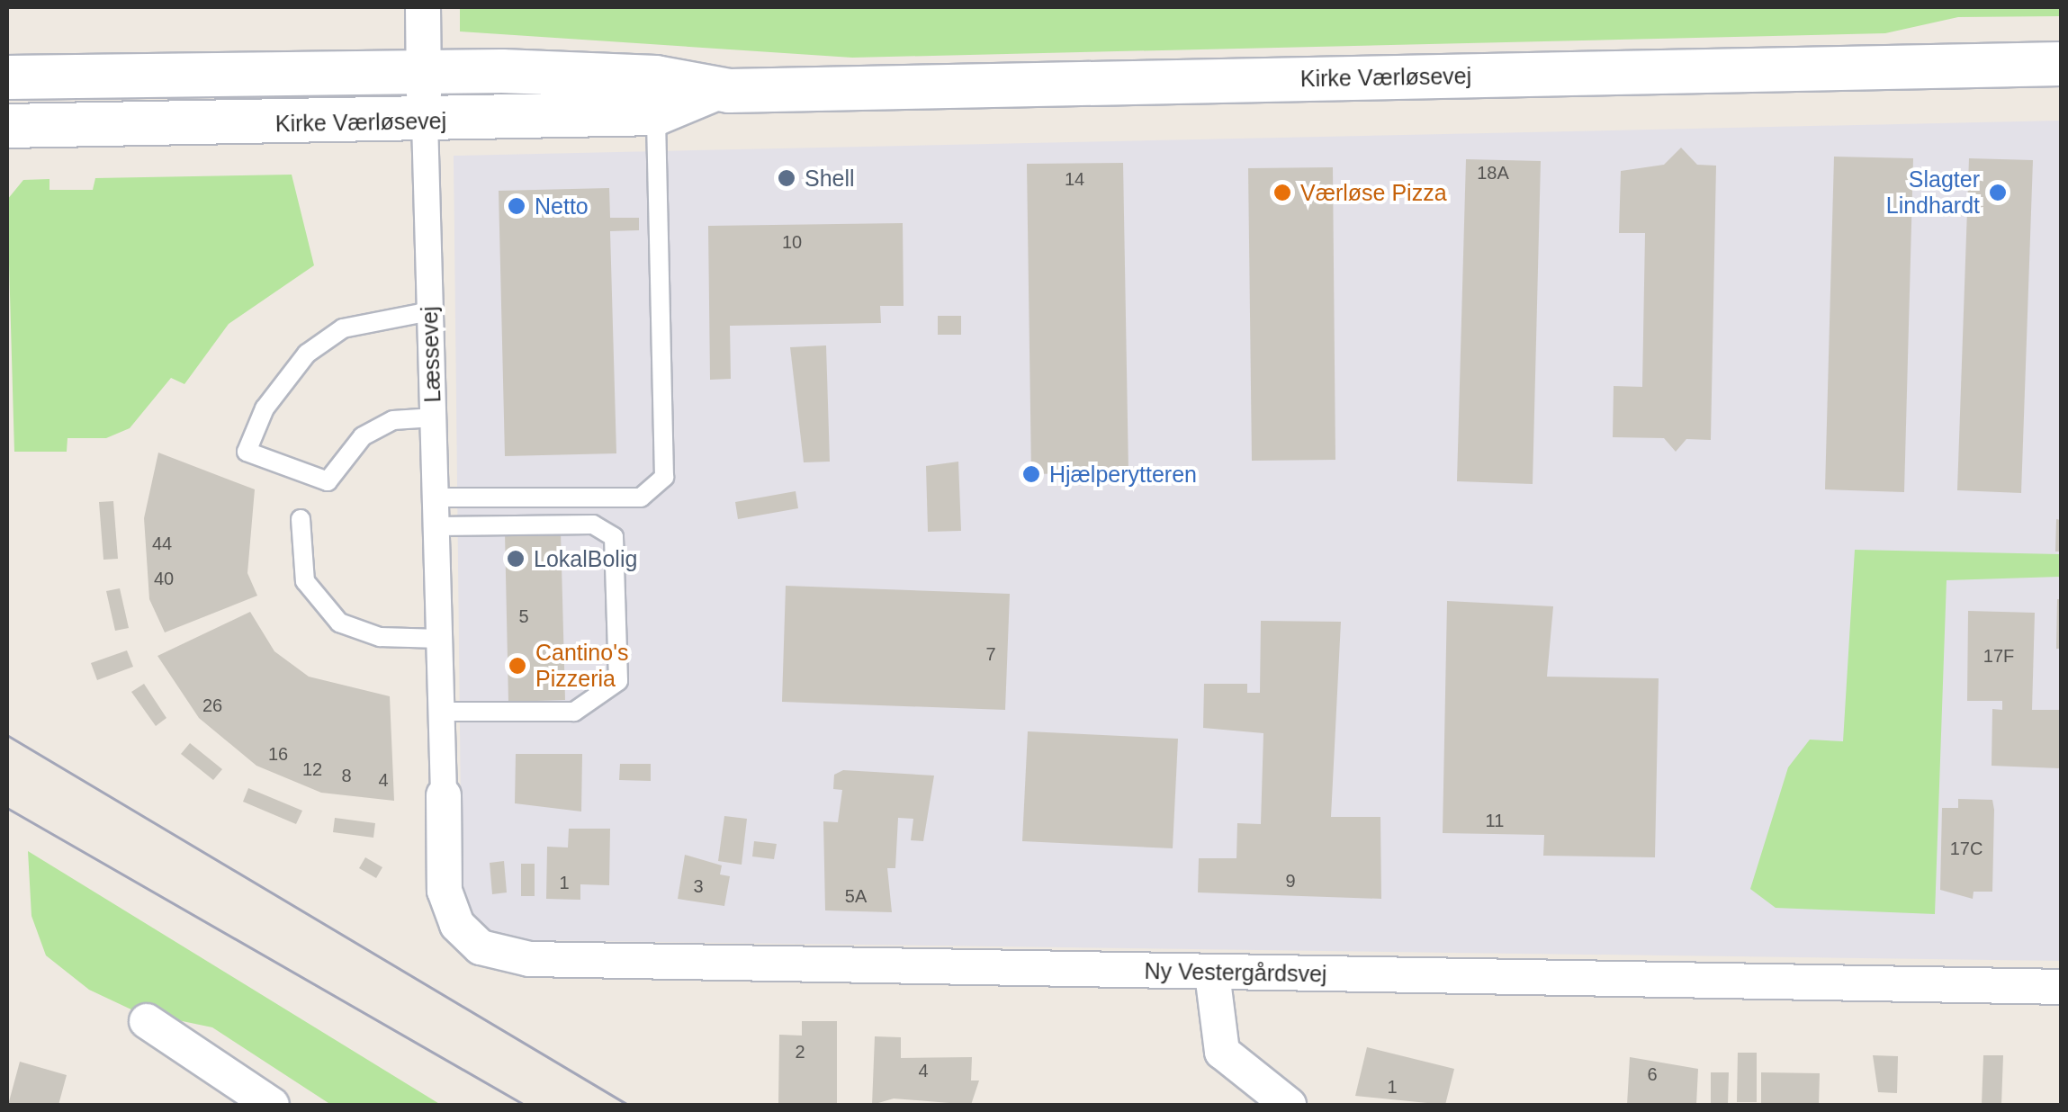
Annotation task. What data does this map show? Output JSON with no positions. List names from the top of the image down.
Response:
{
  "streets": {
    "street": ["Kirke Værløsevej", "Læssevej", "Ny Vestergårdsvej"]
  },
  "crossings": [
    ["Kirke Værløsevej", "Læssevej"],
    ["Læssevej", "Ny Vestergårdsvej"]
  ],
  "places": [
    "Shell",
    "Værløse Pizza",
    "Slagter Lindhardt",
    "Netto",
    "Hjælperytteren",
    "LokalBolig",
    "Cantino's Pizzeria"
  ],
  "house_numbers": [
    "18A",
    "14",
    "10",
    "44",
    "40",
    "5",
    "7",
    "17F",
    "26",
    "16",
    "12",
    "8",
    "4",
    "11",
    "17C",
    "9",
    "1",
    "3",
    "5A",
    "2",
    "4",
    "6",
    "1"
  ]
}
